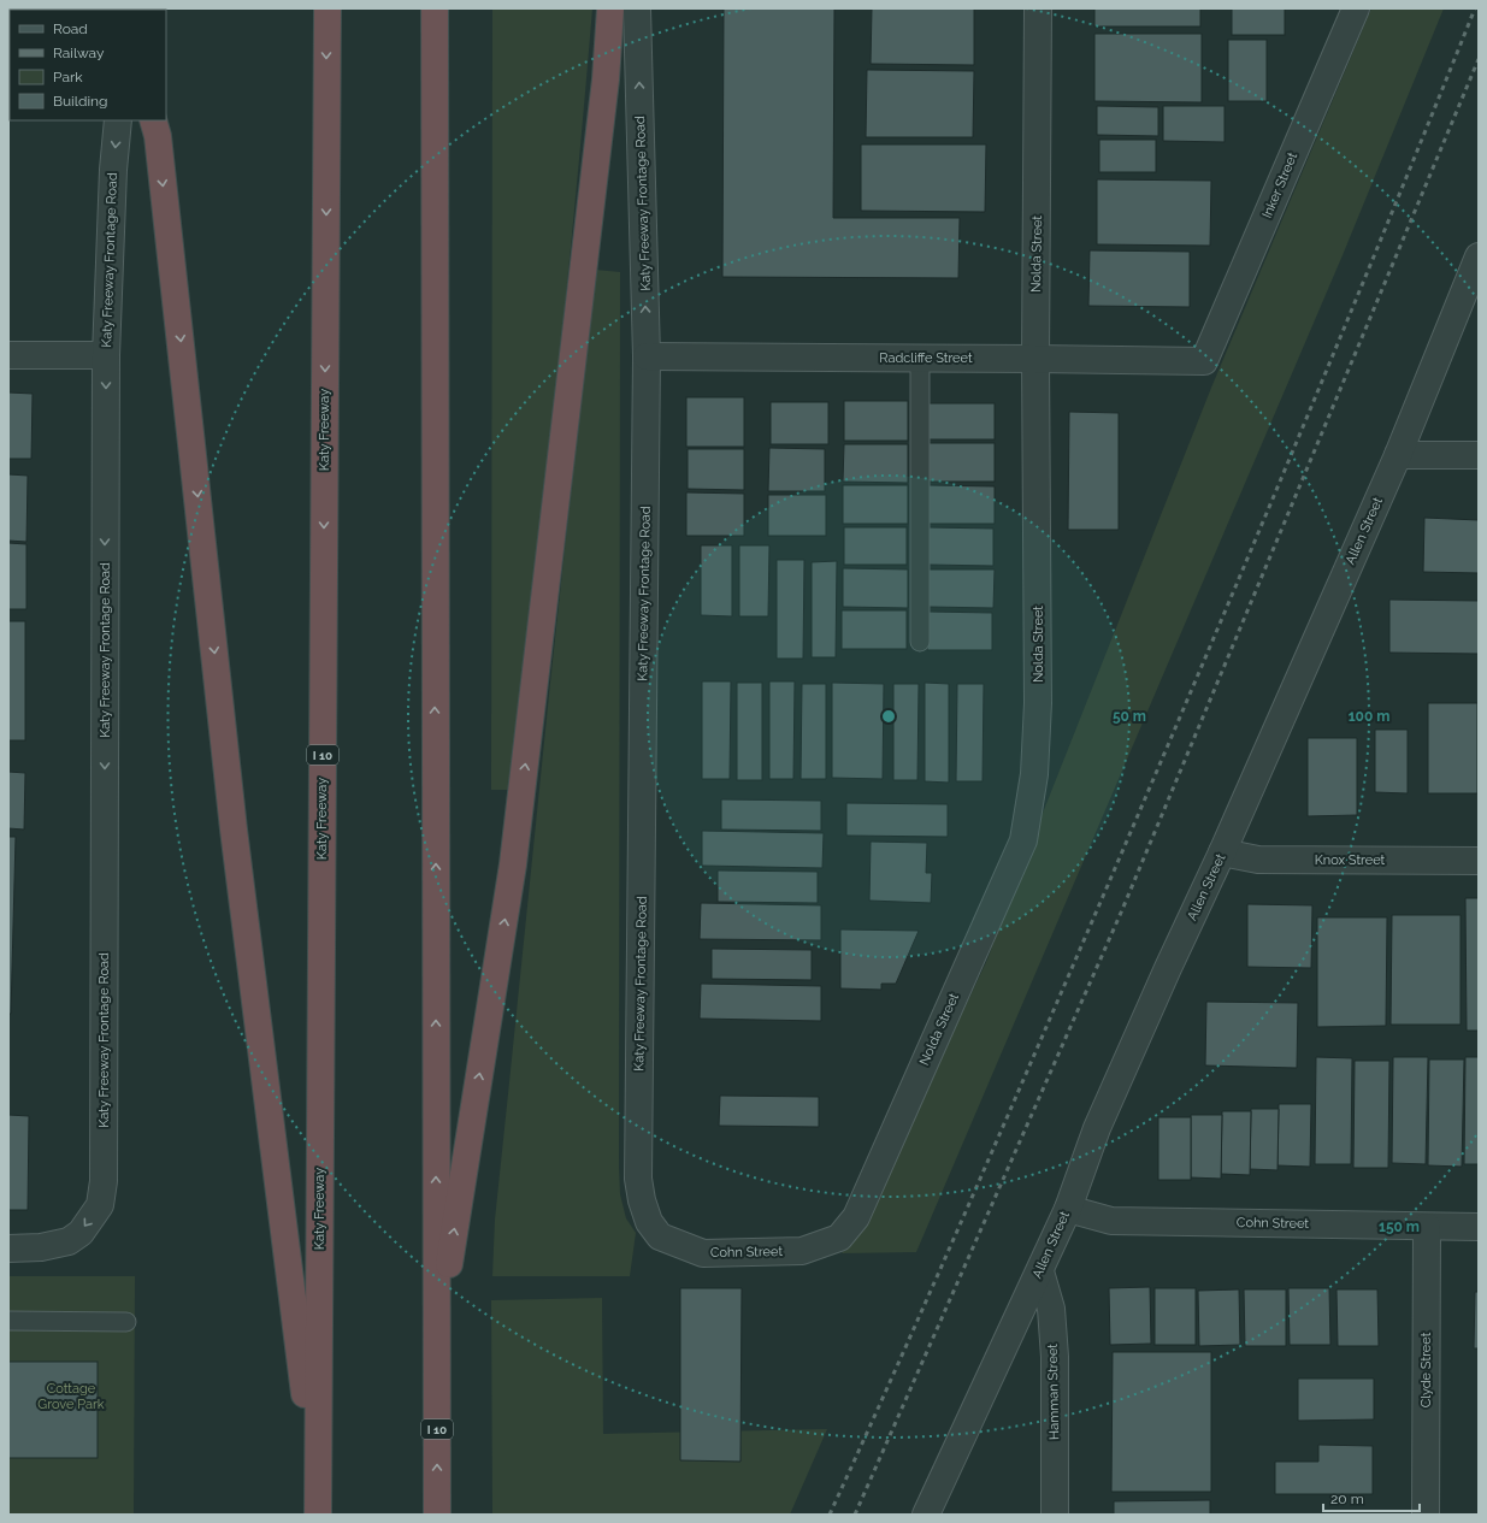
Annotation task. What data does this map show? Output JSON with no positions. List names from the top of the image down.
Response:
{
  "streets": {
    "highway": ["Katy Freeway", "I 10"],
    "street": [
      "Inker Street",
      "Katy Freeway Frontage Road",
      "Nolda Street",
      "Radcliffe Street",
      "Allen Street",
      "Knox Street",
      "Cohn Street",
      "Clyde Street",
      "Hamman Street"
    ]
  },
  "crossings": [
    ["Inker Street", "Radcliffe Street"],
    ["Katy Freeway Frontage Road", "Radcliffe Street"],
    ["Katy Freeway Frontage Road", "Cohn Street"],
    ["Nolda Street", "Radcliffe Street"],
    ["Nolda Street", "Cohn Street"],
    ["Allen Street", "Knox Street"],
    ["Allen Street", "Cohn Street"],
    ["Allen Street", "Hamman Street"],
    ["Cohn Street", "Clyde Street"]
  ],
  "parks": ["Cottage Grove Park"],
  "legend": [
    "Road",
    "Railway",
    "Park",
    "Building"
  ],
  "scale_bar": "20 m",
  "rings": ["50 m", "100 m", "150 m"]
}
